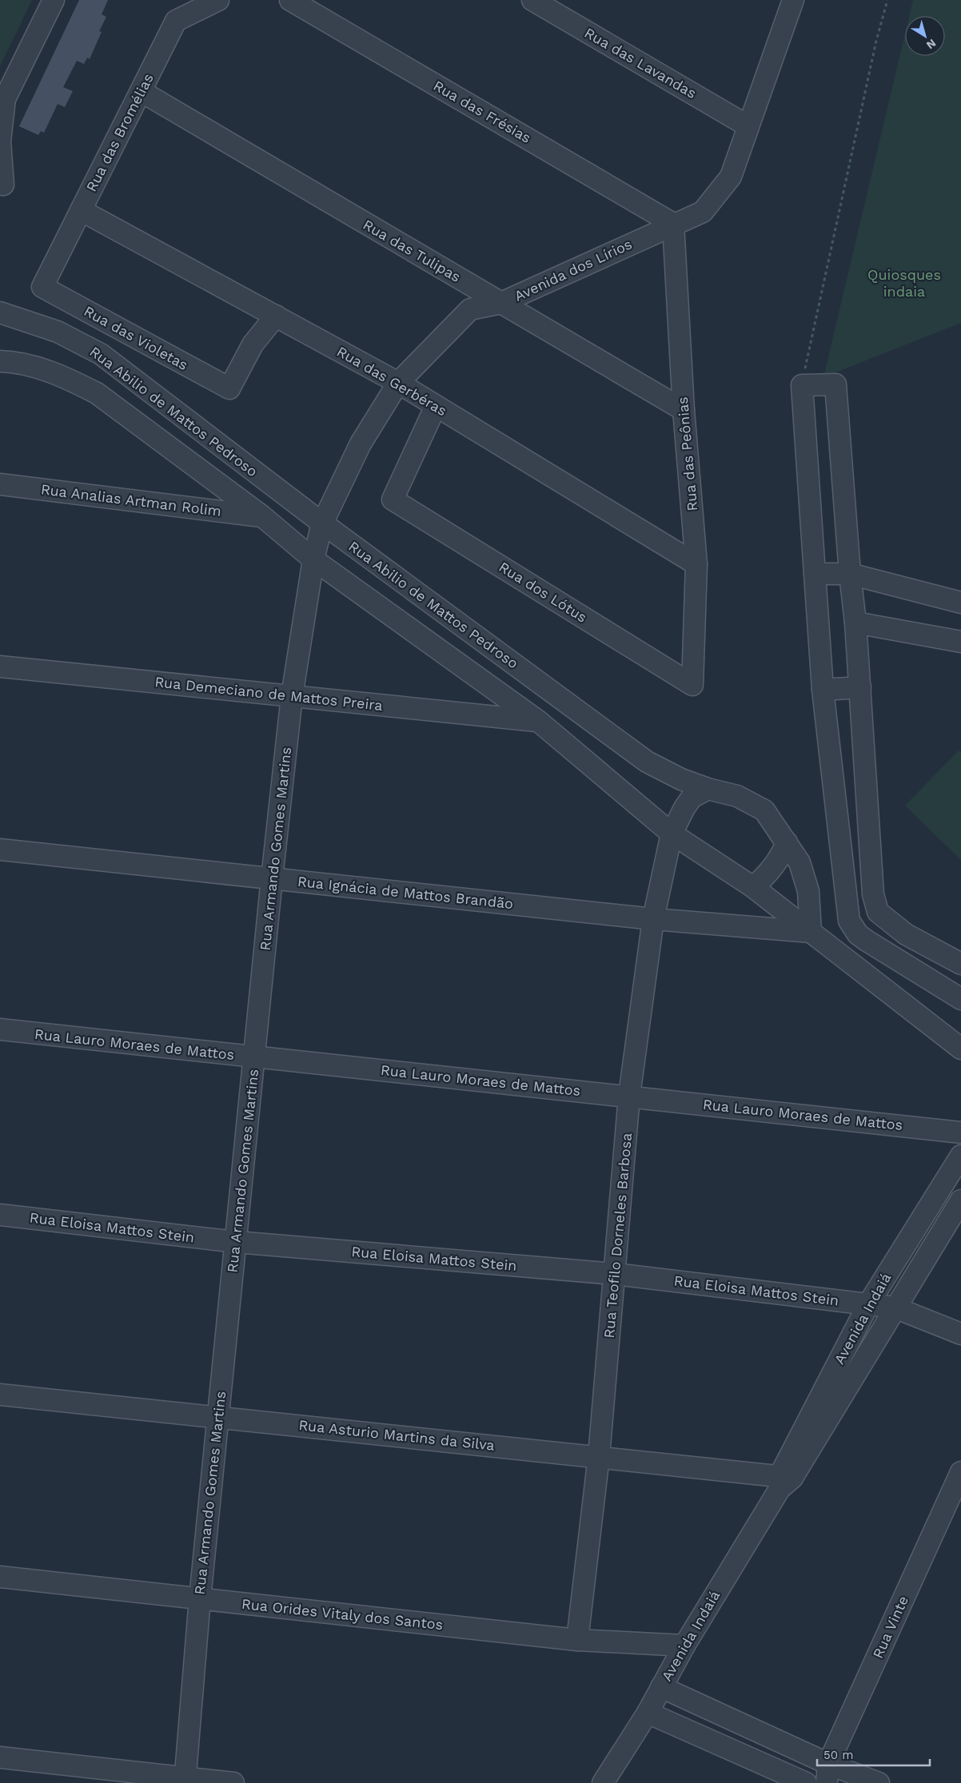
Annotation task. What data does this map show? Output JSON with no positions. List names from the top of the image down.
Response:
{
  "streets": {
    "street": [
      "Rua das Lavandas",
      "Rua das Frésias",
      "Rua das Bromélias",
      "Rua das Tulipas",
      "Avenida dos Lírios",
      "Rua das Violetas",
      "Rua das Gerbéras",
      "Rua Abilio de Mattos Pedroso",
      "Rua das Peônias",
      "Rua Analias Artman Rolim",
      "Rua dos Lótus",
      "Rua Demeciano de Mattos Preira",
      "Rua Armando Gomes Martins",
      "Rua Ignácia de Mattos Brandão",
      "Rua Lauro Moraes de Mattos",
      "Rua Eloisa Mattos Stein",
      "Rua Teofilo Dorneles Barbosa",
      "Avenida Indaiá",
      "Rua Asturio Martins da Silva",
      "Rua Orides Vitaly dos Santos",
      "Rua Vinte"
    ]
  },
  "crossings": [
    ["Rua das Lavandas", "Avenida dos Lírios"],
    ["Rua das Frésias", "Avenida dos Lírios"],
    ["Rua das Frésias", "Rua das Peônias"],
    ["Rua das Bromélias", "Rua das Tulipas"],
    ["Rua das Bromélias", "Rua das Violetas"],
    ["Rua das Bromélias", "Rua das Gerbéras"],
    ["Rua das Tulipas", "Avenida dos Lírios"],
    ["Rua das Tulipas", "Rua das Peônias"],
    ["Avenida dos Lírios", "Rua das Gerbéras"],
    ["Avenida dos Lírios", "Rua Abilio de Mattos Pedroso"],
    ["Avenida dos Lírios", "Rua das Peônias"],
    ["Avenida dos Lírios", "Rua Armando Gomes Martins"],
    ["Rua das Violetas", "Rua das Gerbéras"],
    ["Rua das Gerbéras", "Rua das Peônias"],
    ["Rua das Gerbéras", "Rua dos Lótus"],
    ["Rua Abilio de Mattos Pedroso", "Rua Ignácia de Mattos Brandão"],
    ["Rua Abilio de Mattos Pedroso", "Rua Teofilo Dorneles Barbosa"],
    ["Rua das Peônias", "Rua dos Lótus"],
    ["Rua Demeciano de Mattos Preira", "Rua Armando Gomes Martins"],
    ["Rua Armando Gomes Martins", "Rua Ignácia de Mattos Brandão"],
    ["Rua Armando Gomes Martins", "Rua Lauro Moraes de Mattos"],
    ["Rua Armando Gomes Martins", "Rua Eloisa Mattos Stein"],
    ["Rua Armando Gomes Martins", "Rua Asturio Martins da Silva"],
    ["Rua Armando Gomes Martins", "Rua Orides Vitaly dos Santos"],
    ["Rua Ignácia de Mattos Brandão", "Rua Teofilo Dorneles Barbosa"],
    ["Rua Lauro Moraes de Mattos", "Rua Teofilo Dorneles Barbosa"],
    ["Rua Eloisa Mattos Stein", "Rua Teofilo Dorneles Barbosa"],
    ["Rua Eloisa Mattos Stein", "Avenida Indaiá"],
    ["Rua Teofilo Dorneles Barbosa", "Rua Asturio Martins da Silva"],
    ["Rua Teofilo Dorneles Barbosa", "Rua Orides Vitaly dos Santos"],
    ["Avenida Indaiá", "Rua Asturio Martins da Silva"],
    ["Avenida Indaiá", "Rua Orides Vitaly dos Santos"]
  ],
  "parks": ["Quiosques indaia"],
  "scale_bar": "50 m",
  "north": "bottom right"
}
